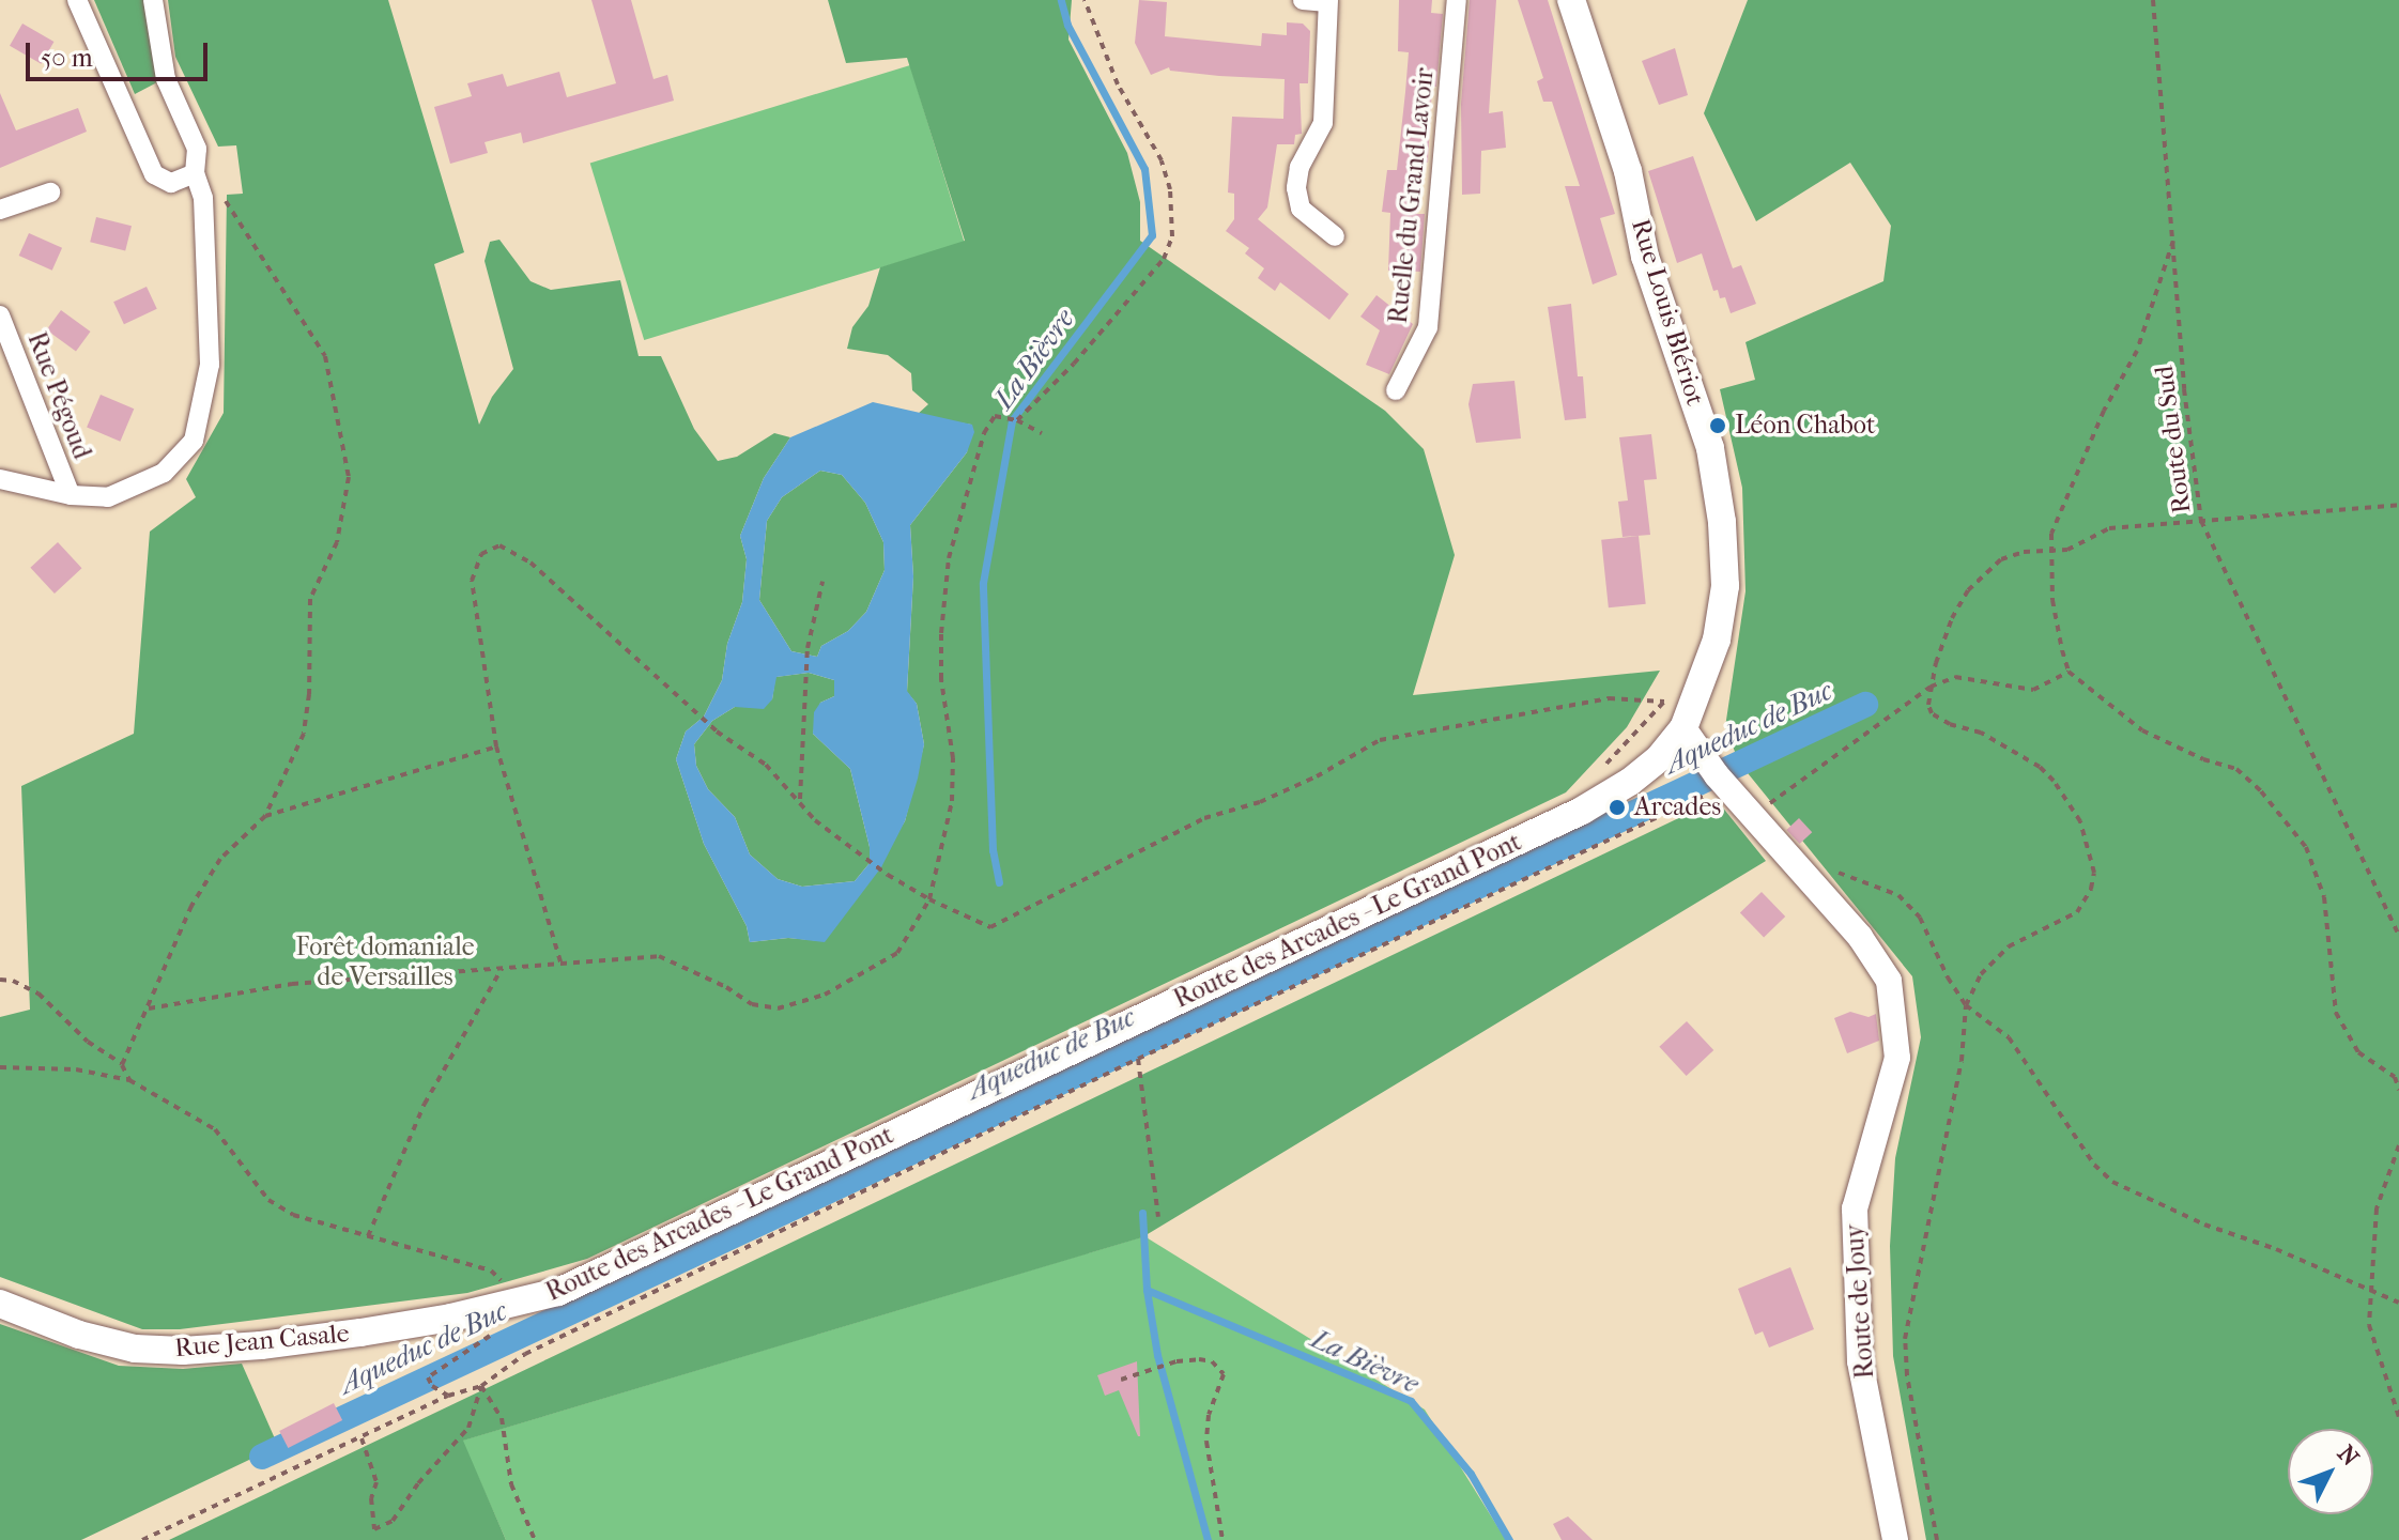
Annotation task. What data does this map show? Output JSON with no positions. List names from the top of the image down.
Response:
{
  "streets": {
    "main road": ["Rue Louis Blériot", "Route des Arcades - Le Grand Pont", "Rue Jean Casale"],
    "street": ["Ruelle du Grand Lavoir", "Rue Pégoud", "Route de Jouy"],
    "path": ["Route du Sud"]
  },
  "crossings": [
    ["Rue Louis Blériot", "Route des Arcades - Le Grand Pont"],
    ["Rue Louis Blériot", "Route de Jouy"],
    ["Route des Arcades - Le Grand Pont", "Route de Jouy"],
    ["Route des Arcades - Le Grand Pont", "Rue Jean Casale"]
  ],
  "water": ["La Bièvre", "Aqueduc de Buc"],
  "parks": ["Forêt domaniale de Versailles"],
  "places": ["Léon Chabot", "Arcades"],
  "scale_bar": "50 m",
  "north": "top right"
}
